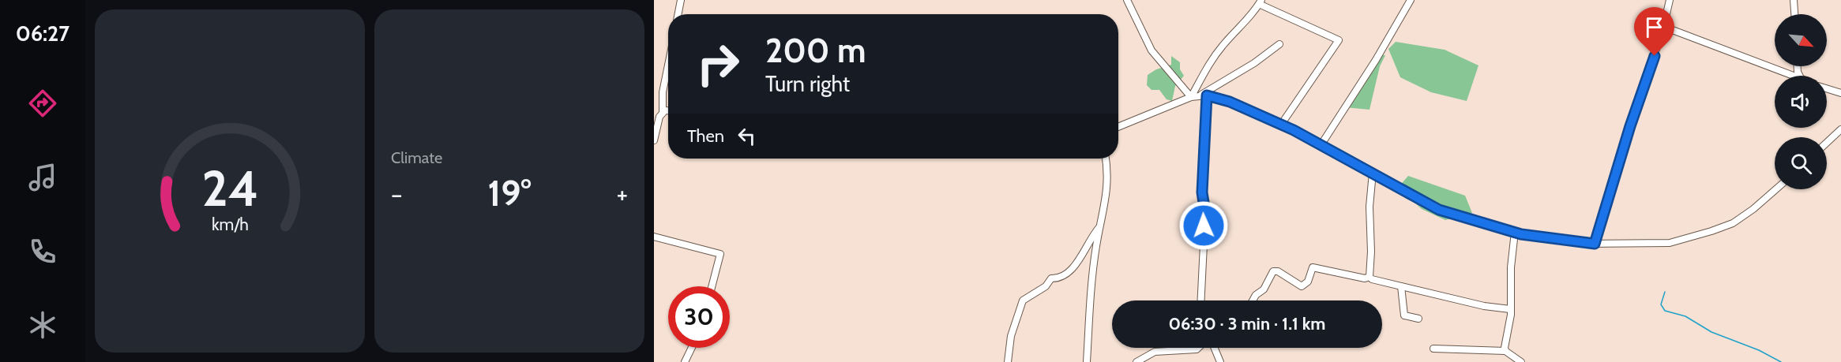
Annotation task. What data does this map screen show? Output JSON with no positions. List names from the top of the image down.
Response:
{
  "north": "bottom right",
  "page": {
    "tabs": "06:27",
    "tile": "Climate",
    "turn": ["200 m", "Turn right"],
    "then": "Then",
    "heat": ["−", "19°", "+"],
    "limit": "30",
    "trip": "06:30 · 3 min · 1.1 km",
    "gauge": ["24", "km/h"]
  }
}
